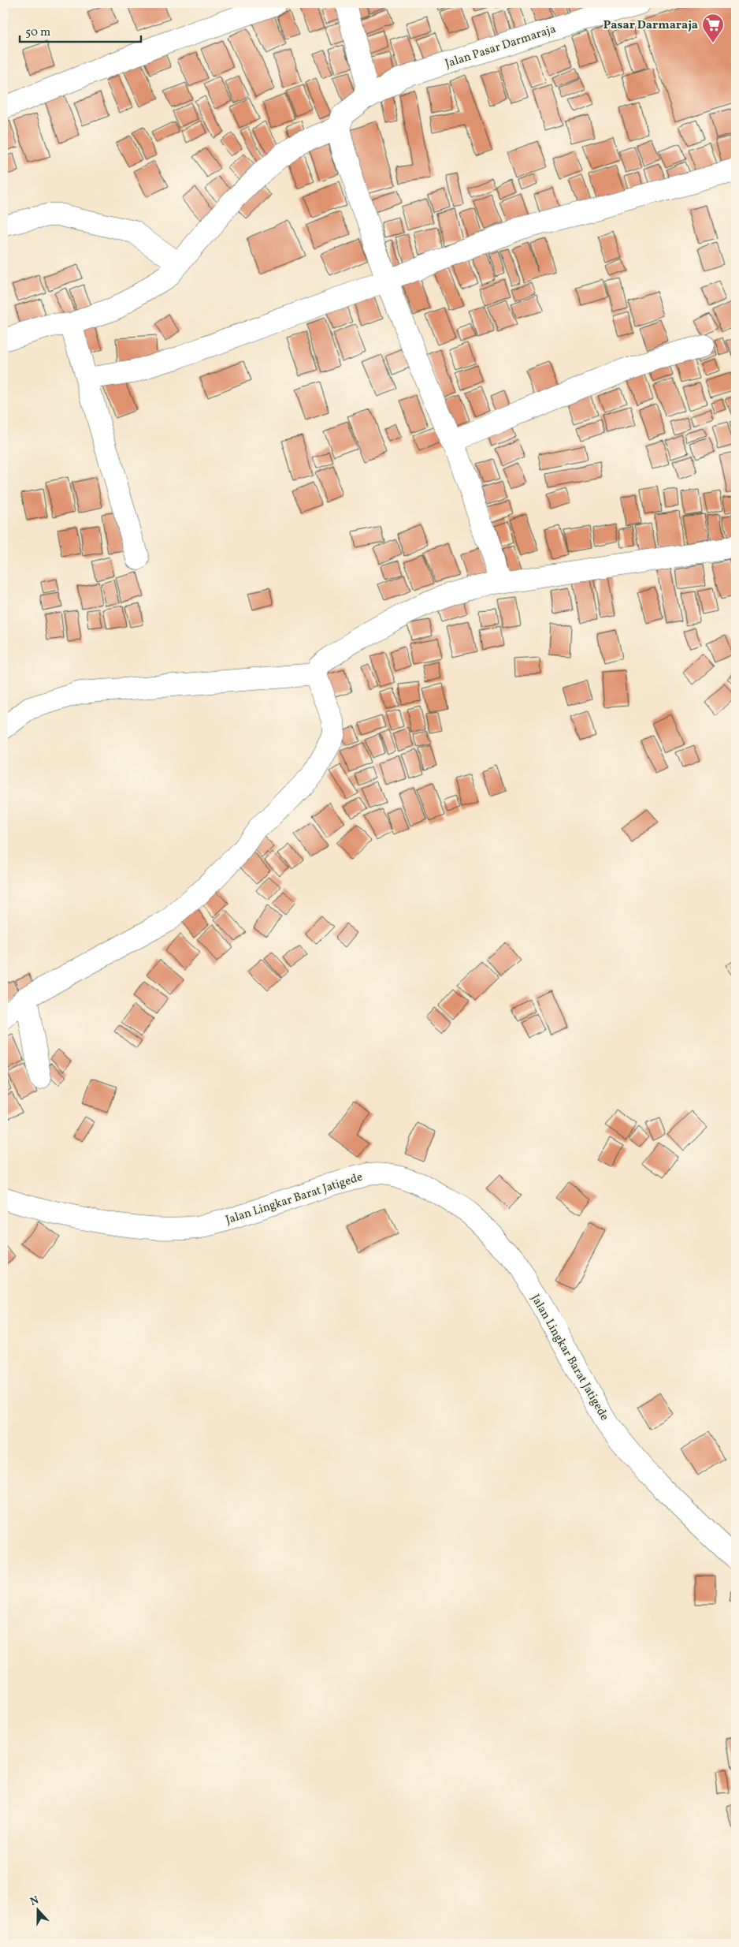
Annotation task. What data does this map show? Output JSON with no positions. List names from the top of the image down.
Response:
{
  "streets": {
    "street": ["Jalan Pasar Darmaraja", "Jalan Lingkar Barat Jatigede"]
  },
  "places": {
    "supermarket": ["Pasar Darmaraja"]
  },
  "scale_bar": "50 m",
  "north": "top"
}
